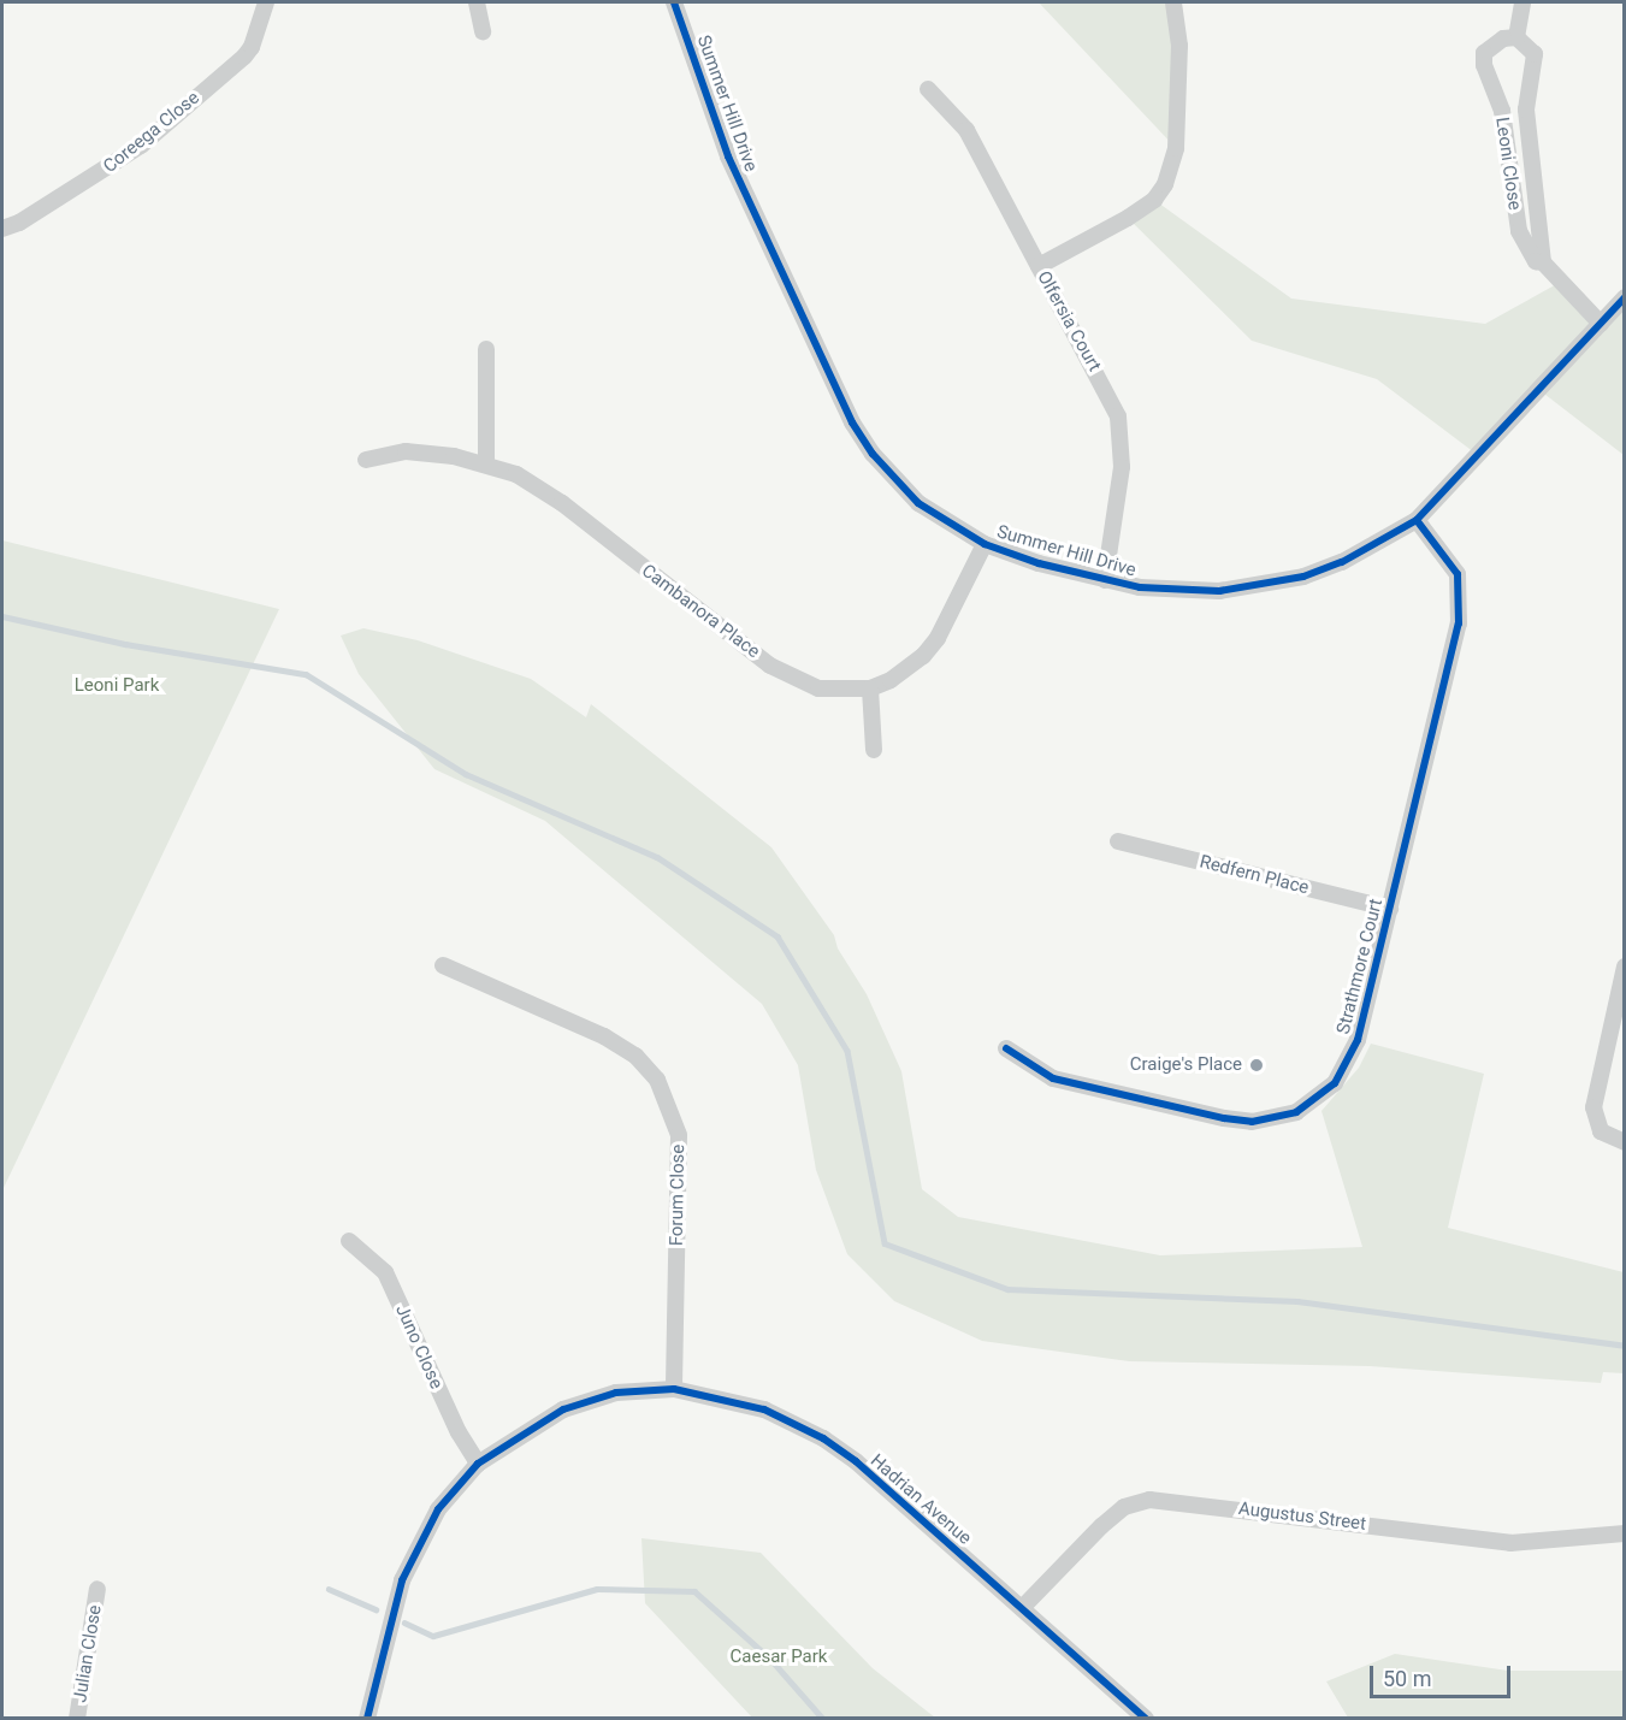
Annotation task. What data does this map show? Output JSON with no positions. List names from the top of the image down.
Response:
{
  "streets": {
    "street": [
      "Summer Hill Drive",
      "Coreega Close",
      "Leoni Close",
      "Olfersia Court",
      "Cambanora Place",
      "Redfern Place",
      "Strathmore Court",
      "Forum Close",
      "Juno Close",
      "Hadrian Avenue",
      "Augustus Street",
      "Julian Close"
    ]
  },
  "crossings": [
    ["Summer Hill Drive", "Leoni Close"],
    ["Summer Hill Drive", "Olfersia Court"],
    ["Summer Hill Drive", "Cambanora Place"],
    ["Summer Hill Drive", "Strathmore Court"],
    ["Redfern Place", "Strathmore Court"],
    ["Forum Close", "Hadrian Avenue"],
    ["Juno Close", "Hadrian Avenue"],
    ["Hadrian Avenue", "Augustus Street"]
  ],
  "parks": ["Leoni Park", "Caesar Park"],
  "places": ["Craige's Place"],
  "scale_bar": "50 m"
}
